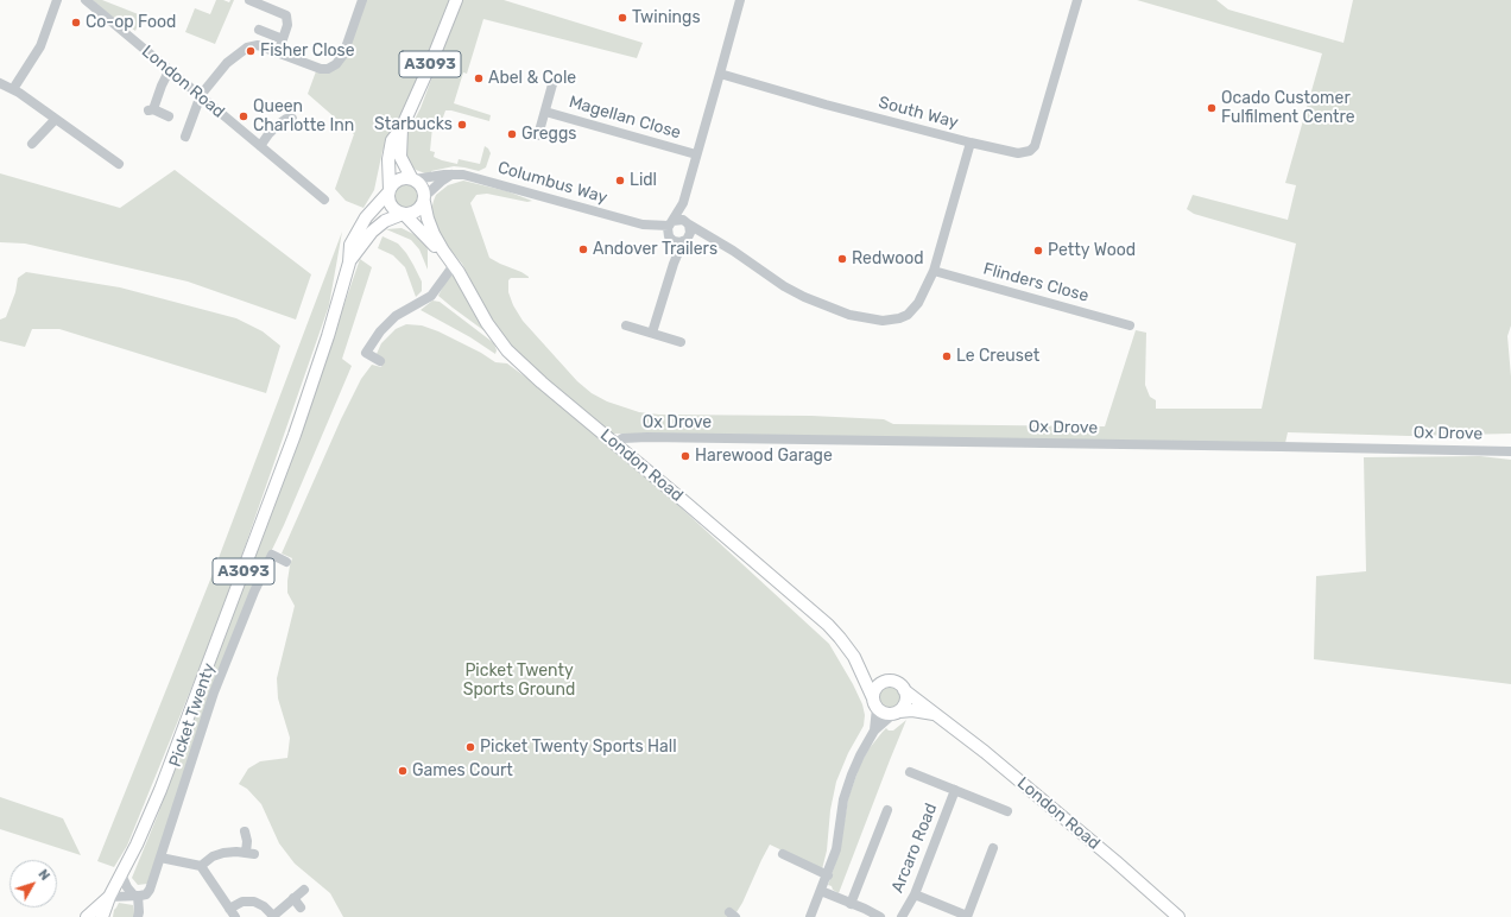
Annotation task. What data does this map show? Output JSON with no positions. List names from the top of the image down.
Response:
{
  "streets": {
    "main road": ["A3093", "London Road"],
    "street": [
      "South Way",
      "Magellan Close",
      "Columbus Way",
      "Flinders Close",
      "Ox Drove",
      "Picket Twenty",
      "Arcaro Road"
    ]
  },
  "crossings": [
    ["A3093", "London Road"],
    ["A3093", "Columbus Way"],
    ["London Road", "Columbus Way"],
    ["London Road", "Ox Drove"]
  ],
  "parks": ["Picket Twenty Sports Ground"],
  "places": [
    "Twinings",
    "Co-op Food",
    "Fisher Close",
    "Abel & Cole",
    "Ocado Customer Fulfilment Centre",
    "Queen Charlotte Inn",
    "Starbucks",
    "Greggs",
    "Lidl",
    "Andover Trailers",
    "Petty Wood",
    "Redwood",
    "Le Creuset",
    "Harewood Garage",
    "Picket Twenty Sports Hall",
    "Games Court"
  ],
  "north": "top right"
}
